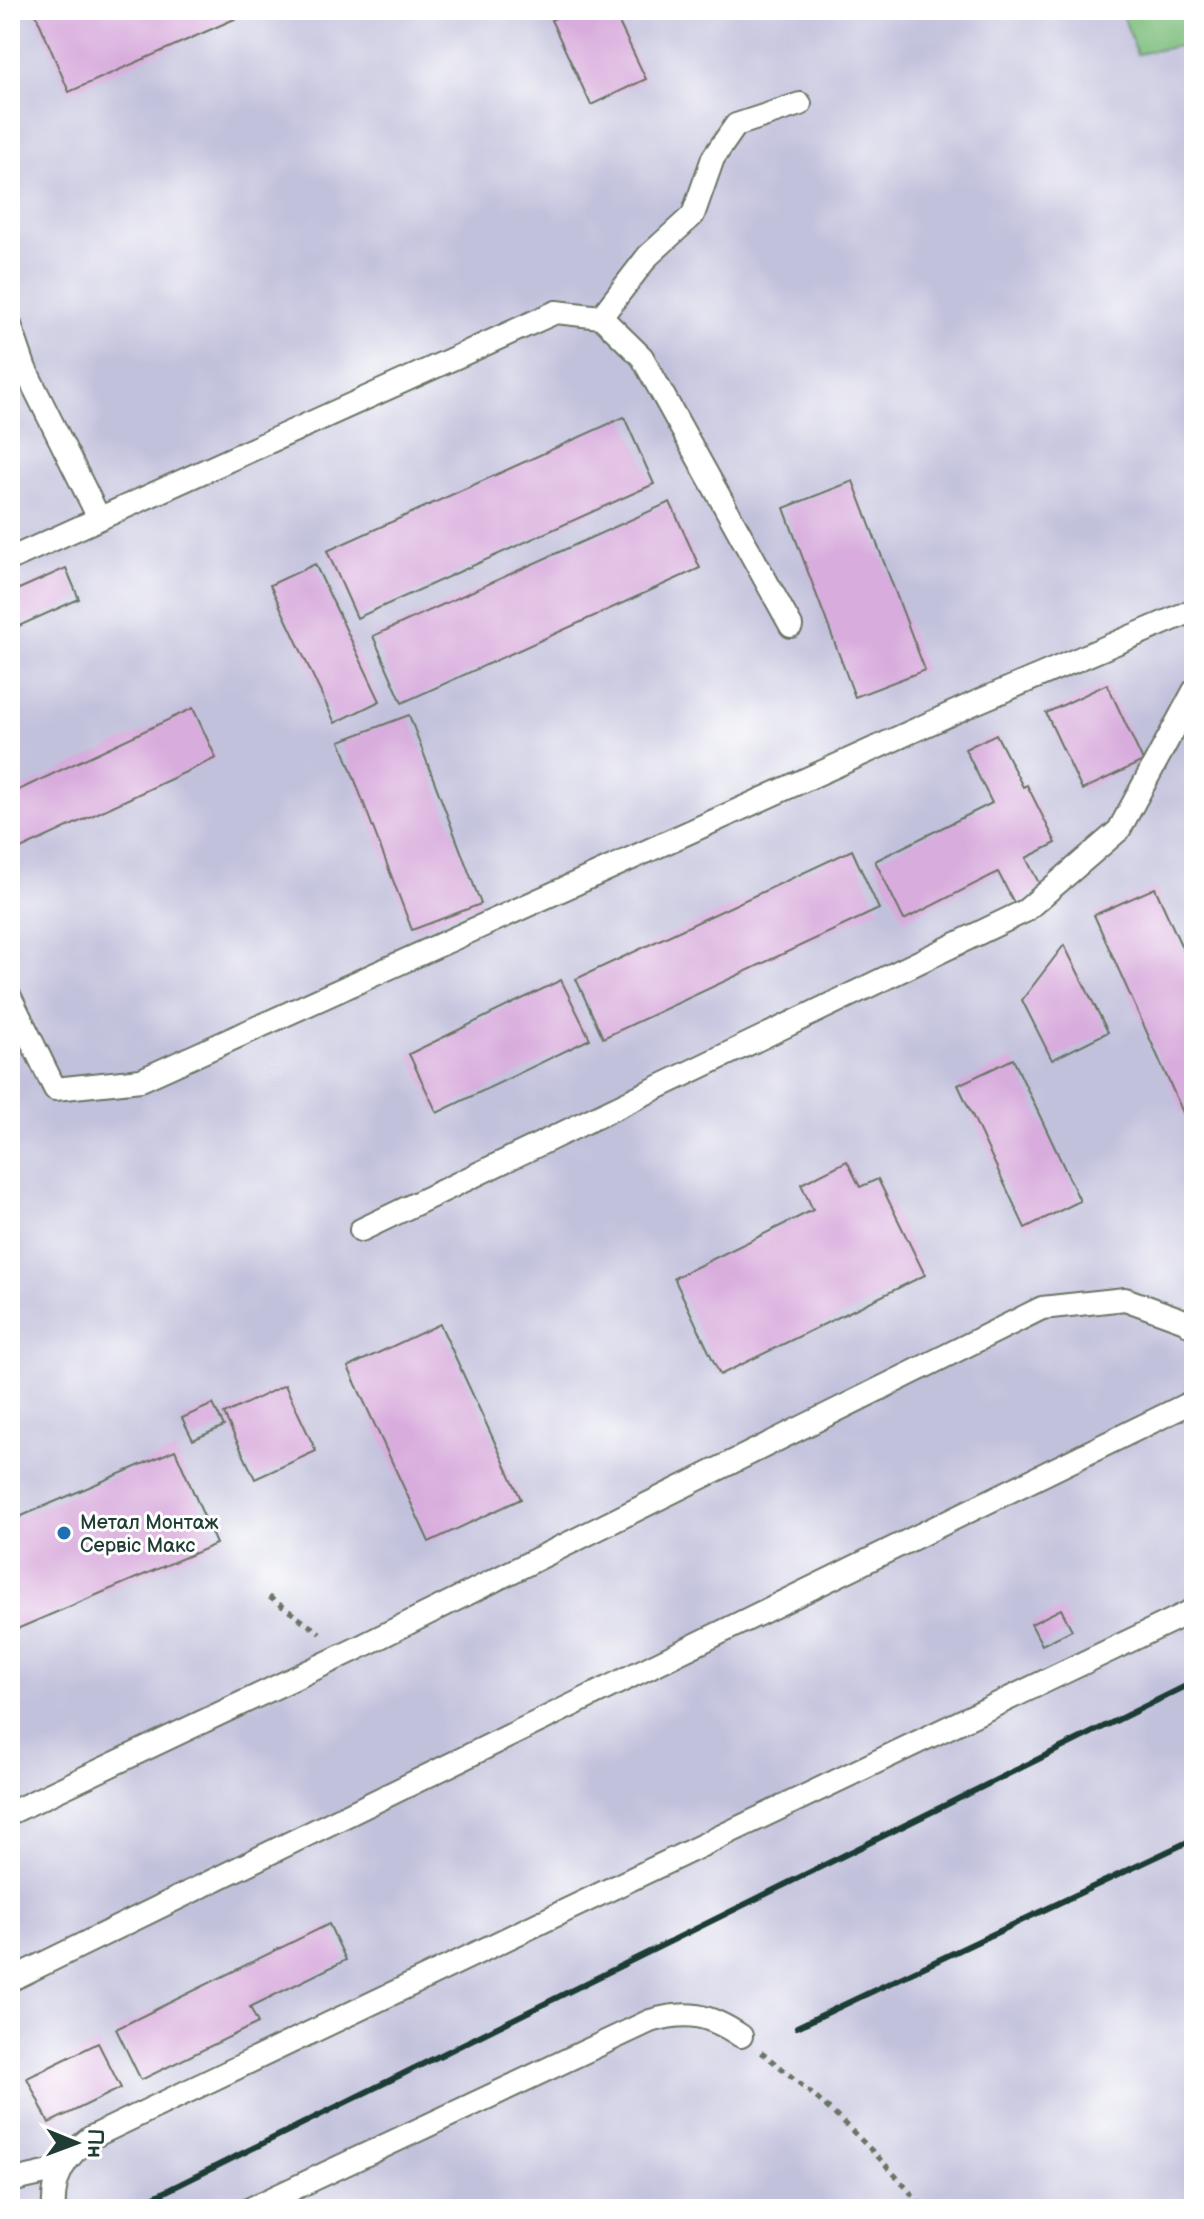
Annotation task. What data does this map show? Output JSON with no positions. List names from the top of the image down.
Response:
{
  "places": ["Метал Монтаж Сервіс Макс"],
  "north": "right"
}
